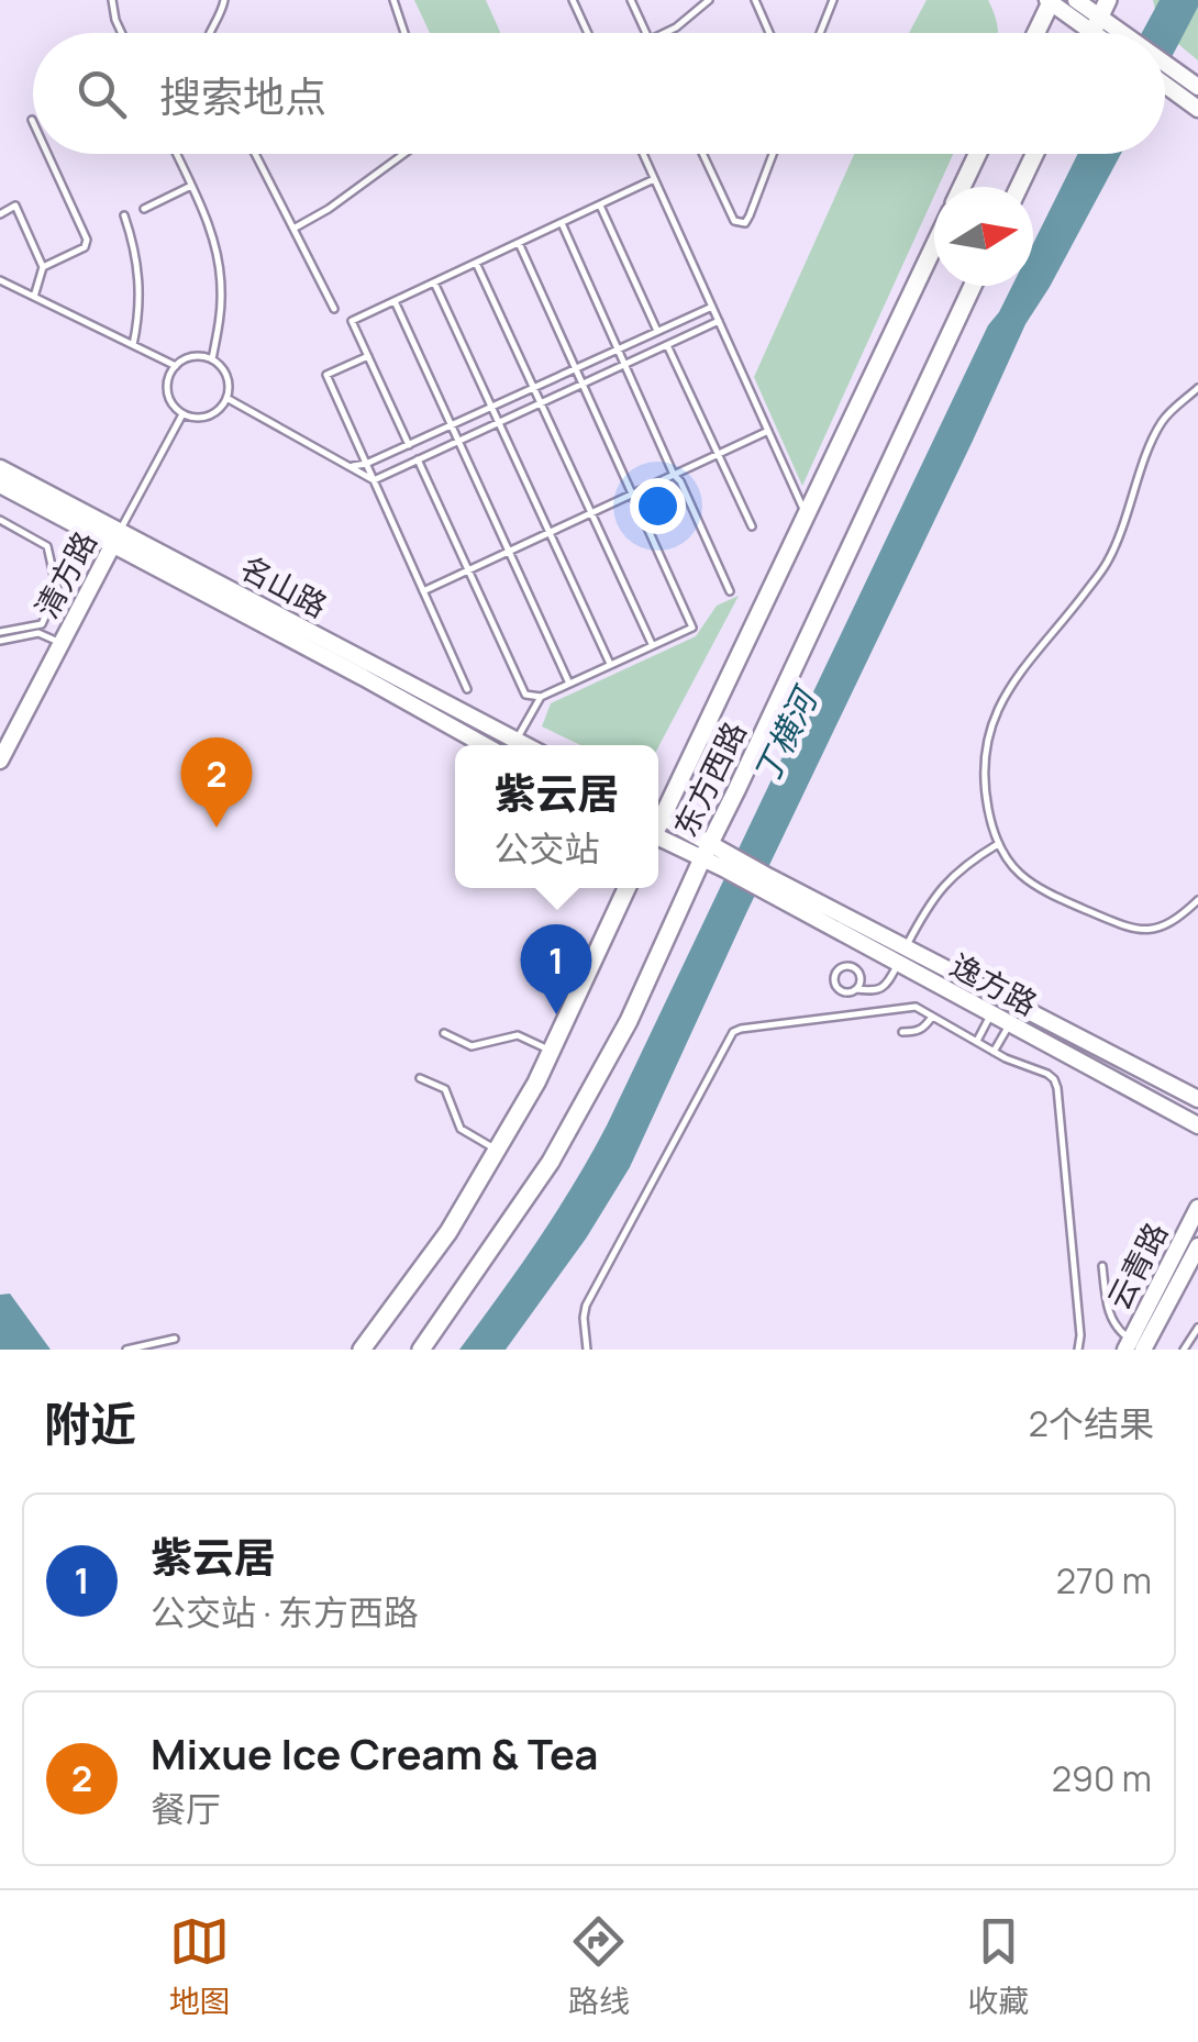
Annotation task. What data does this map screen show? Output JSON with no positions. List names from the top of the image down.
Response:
{
  "streets": {
    "main road": ["东方西路"],
    "street": [
      "清方路",
      "名山路",
      "逸方路",
      "云青路"
    ]
  },
  "crossings": [
    ["清方路", "名山路"]
  ],
  "water": ["丁横河"],
  "north": "right",
  "page": {
    "search": "搜索地点",
    "pins": ["2", "1"],
    "popup": ["紫云居", "公交站"],
    "heading": ["附近", "2个结果"],
    "list": [
      {
        "mark": "1",
        "name": "紫云居",
        "note": "公交站 · 东方西路",
        "value": "270 m"
      },
      {
        "mark": "2",
        "name": "Mixue Ice Cream & Tea",
        "note": "餐厅",
        "value": "290 m"
      }
    ],
    "nav": ["地图", "路线", "收藏"]
  }
}
